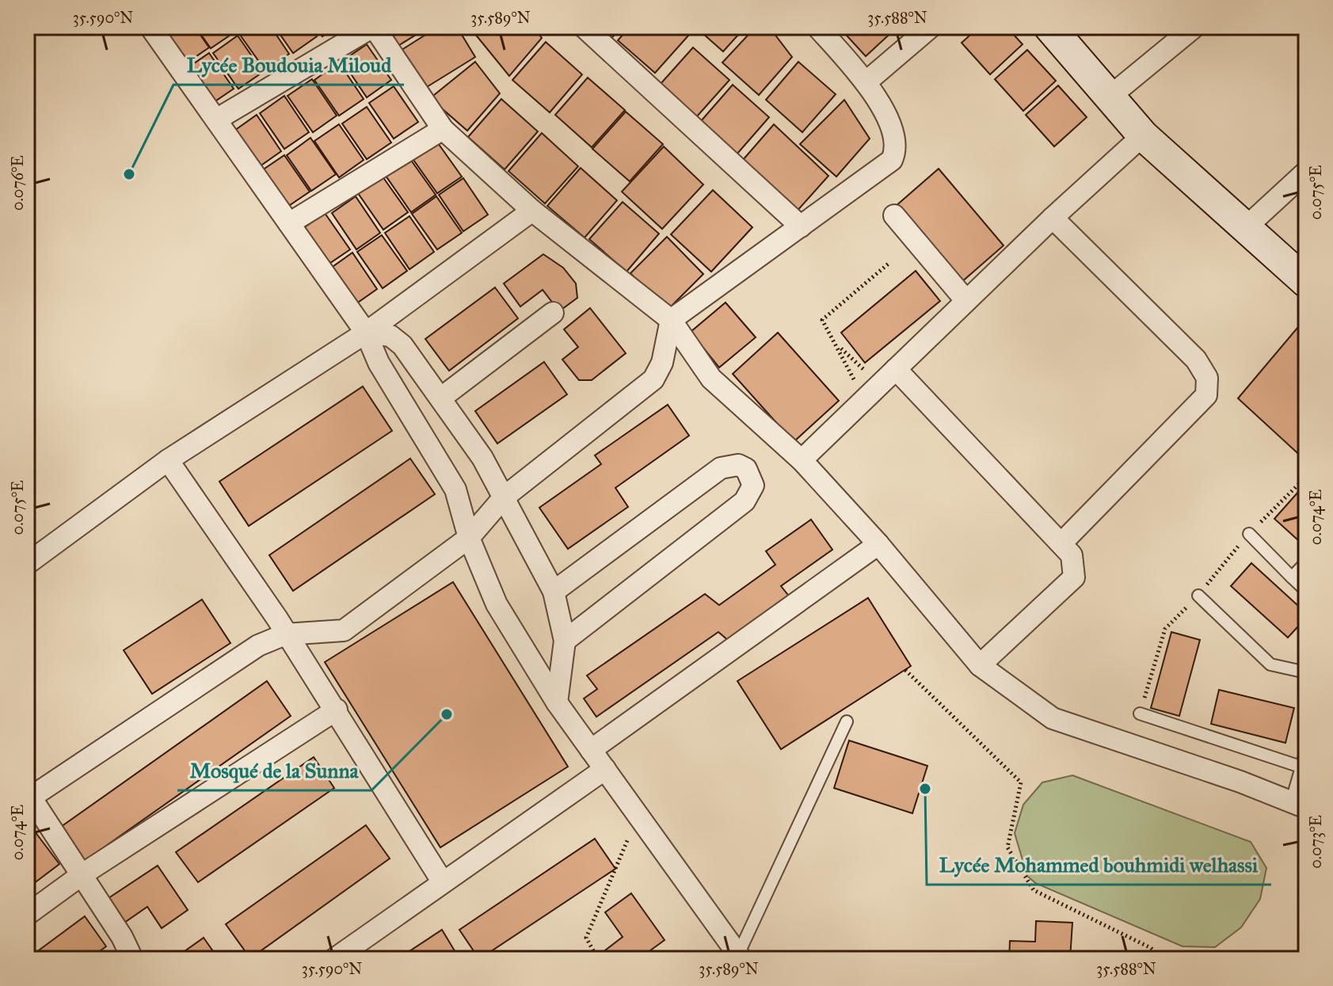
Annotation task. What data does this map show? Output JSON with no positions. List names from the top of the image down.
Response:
{
  "places": ["Lycée Boudouia Miloud", "Mosqué de la Sunna", "Lycée Mohammed bouhmidi welhassi"],
  "coordinates": [
    "35.590°N",
    "35.589°N",
    "35.588°N",
    "0.076°E",
    "0.075°E",
    "0.074°E",
    "0.073°E"
  ]
}
